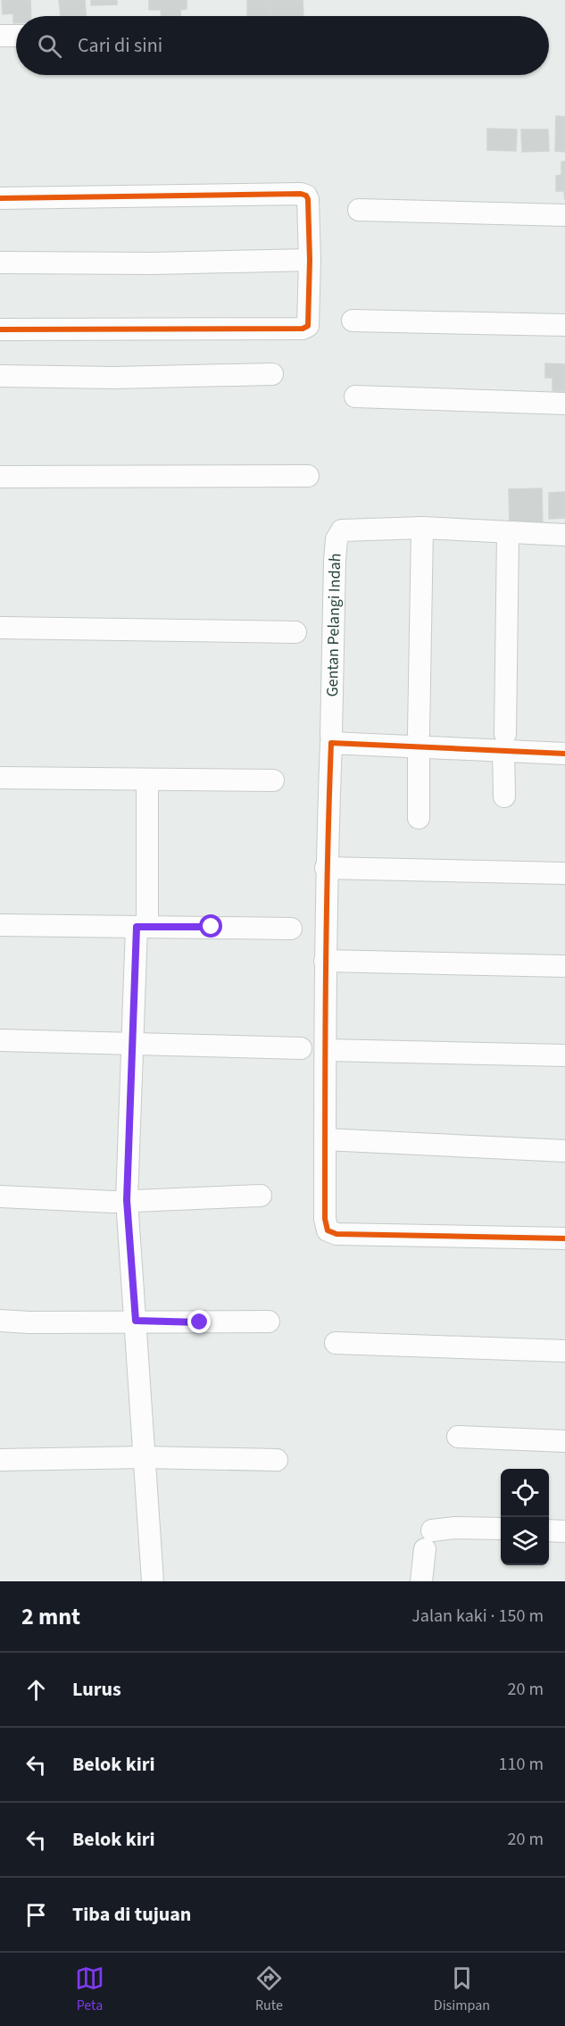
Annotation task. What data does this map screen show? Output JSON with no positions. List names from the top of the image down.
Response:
{
  "streets": {
    "street": ["Gentan Pelangi Indah"]
  },
  "page": {
    "search": "Cari di sini",
    "heading": ["2 mnt", "Jalan kaki · 150 m"],
    "list": [
      ["Lurus", "20 m"],
      ["Belok kiri", "110 m"],
      ["Belok kiri", "20 m"],
      "Tiba di tujuan"
    ],
    "nav": ["Peta", "Rute", "Disimpan"]
  }
}
